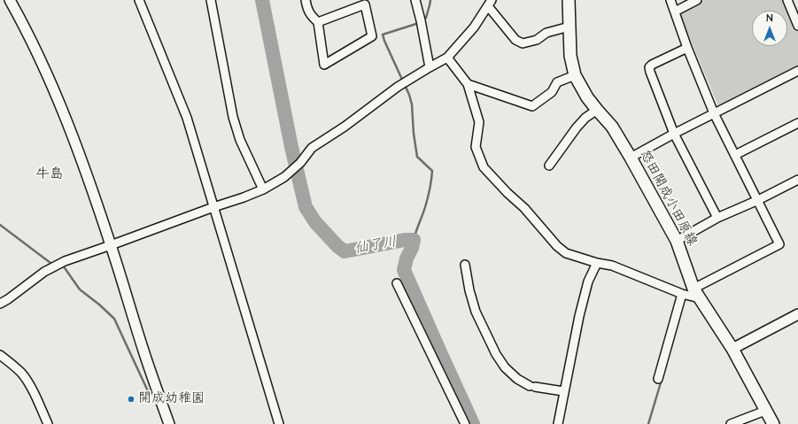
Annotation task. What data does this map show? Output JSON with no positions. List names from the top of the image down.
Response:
{
  "streets": {
    "main road": ["怒田開成小田原線"]
  },
  "districts": ["牛島"],
  "water": ["仙了川"],
  "places": ["開成幼稚園"],
  "north": "top"
}
